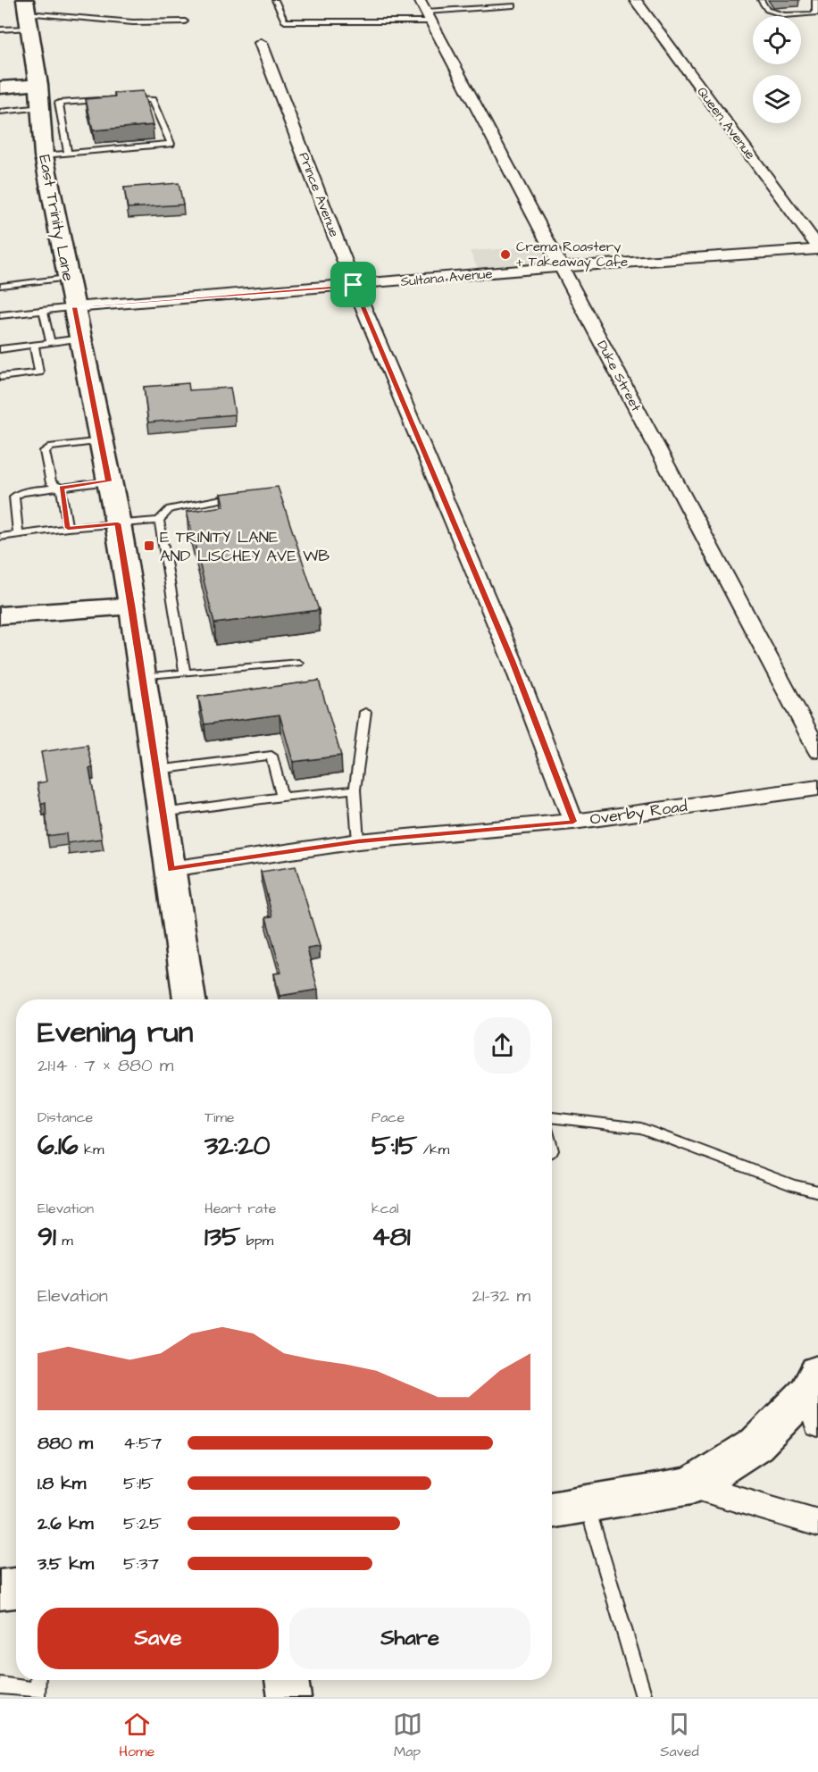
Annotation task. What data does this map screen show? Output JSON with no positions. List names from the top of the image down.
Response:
{
  "streets": {
    "main road": ["East Trinity Lane"],
    "street": [
      "Queen Avenue",
      "Prince Avenue",
      "Sultana Avenue",
      "Duke Street",
      "Overby Road"
    ]
  },
  "crossings": [
    ["Queen Avenue", "Sultana Avenue"],
    ["Prince Avenue", "Sultana Avenue"],
    ["Prince Avenue", "Overby Road"],
    ["East Trinity Lane", "Sultana Avenue"],
    ["East Trinity Lane", "Overby Road"],
    ["Sultana Avenue", "Duke Street"]
  ],
  "places": {
    "other": ["Crema Roastery + Takeaway Cafe"],
    "transit": ["E TRINITY LANE AND LISCHEY AVE WB"]
  },
  "page": {
    "heading": ["Evening run", "21:14 · 7 × 880 m"],
    "stats": [
      ["Distance", "6.16 km"],
      ["Time", "32:20"],
      ["Pace", "5:15 /km"],
      ["Elevation", "91 m"],
      ["Heart rate", "135 bpm"],
      ["kcal", "481"]
    ],
    "chart": ["Elevation", "21–32 m"],
    "list": [
      {
        "name": "880 m",
        "note": "4:57"
      },
      {
        "name": "1.8 km",
        "note": "5:15"
      },
      {
        "name": "2.6 km",
        "note": "5:25"
      },
      {
        "name": "3.5 km",
        "note": "5:37"
      }
    ],
    "buttons": ["Save", "Share"],
    "tabs": ["Home", "Map", "Saved"]
  }
}
